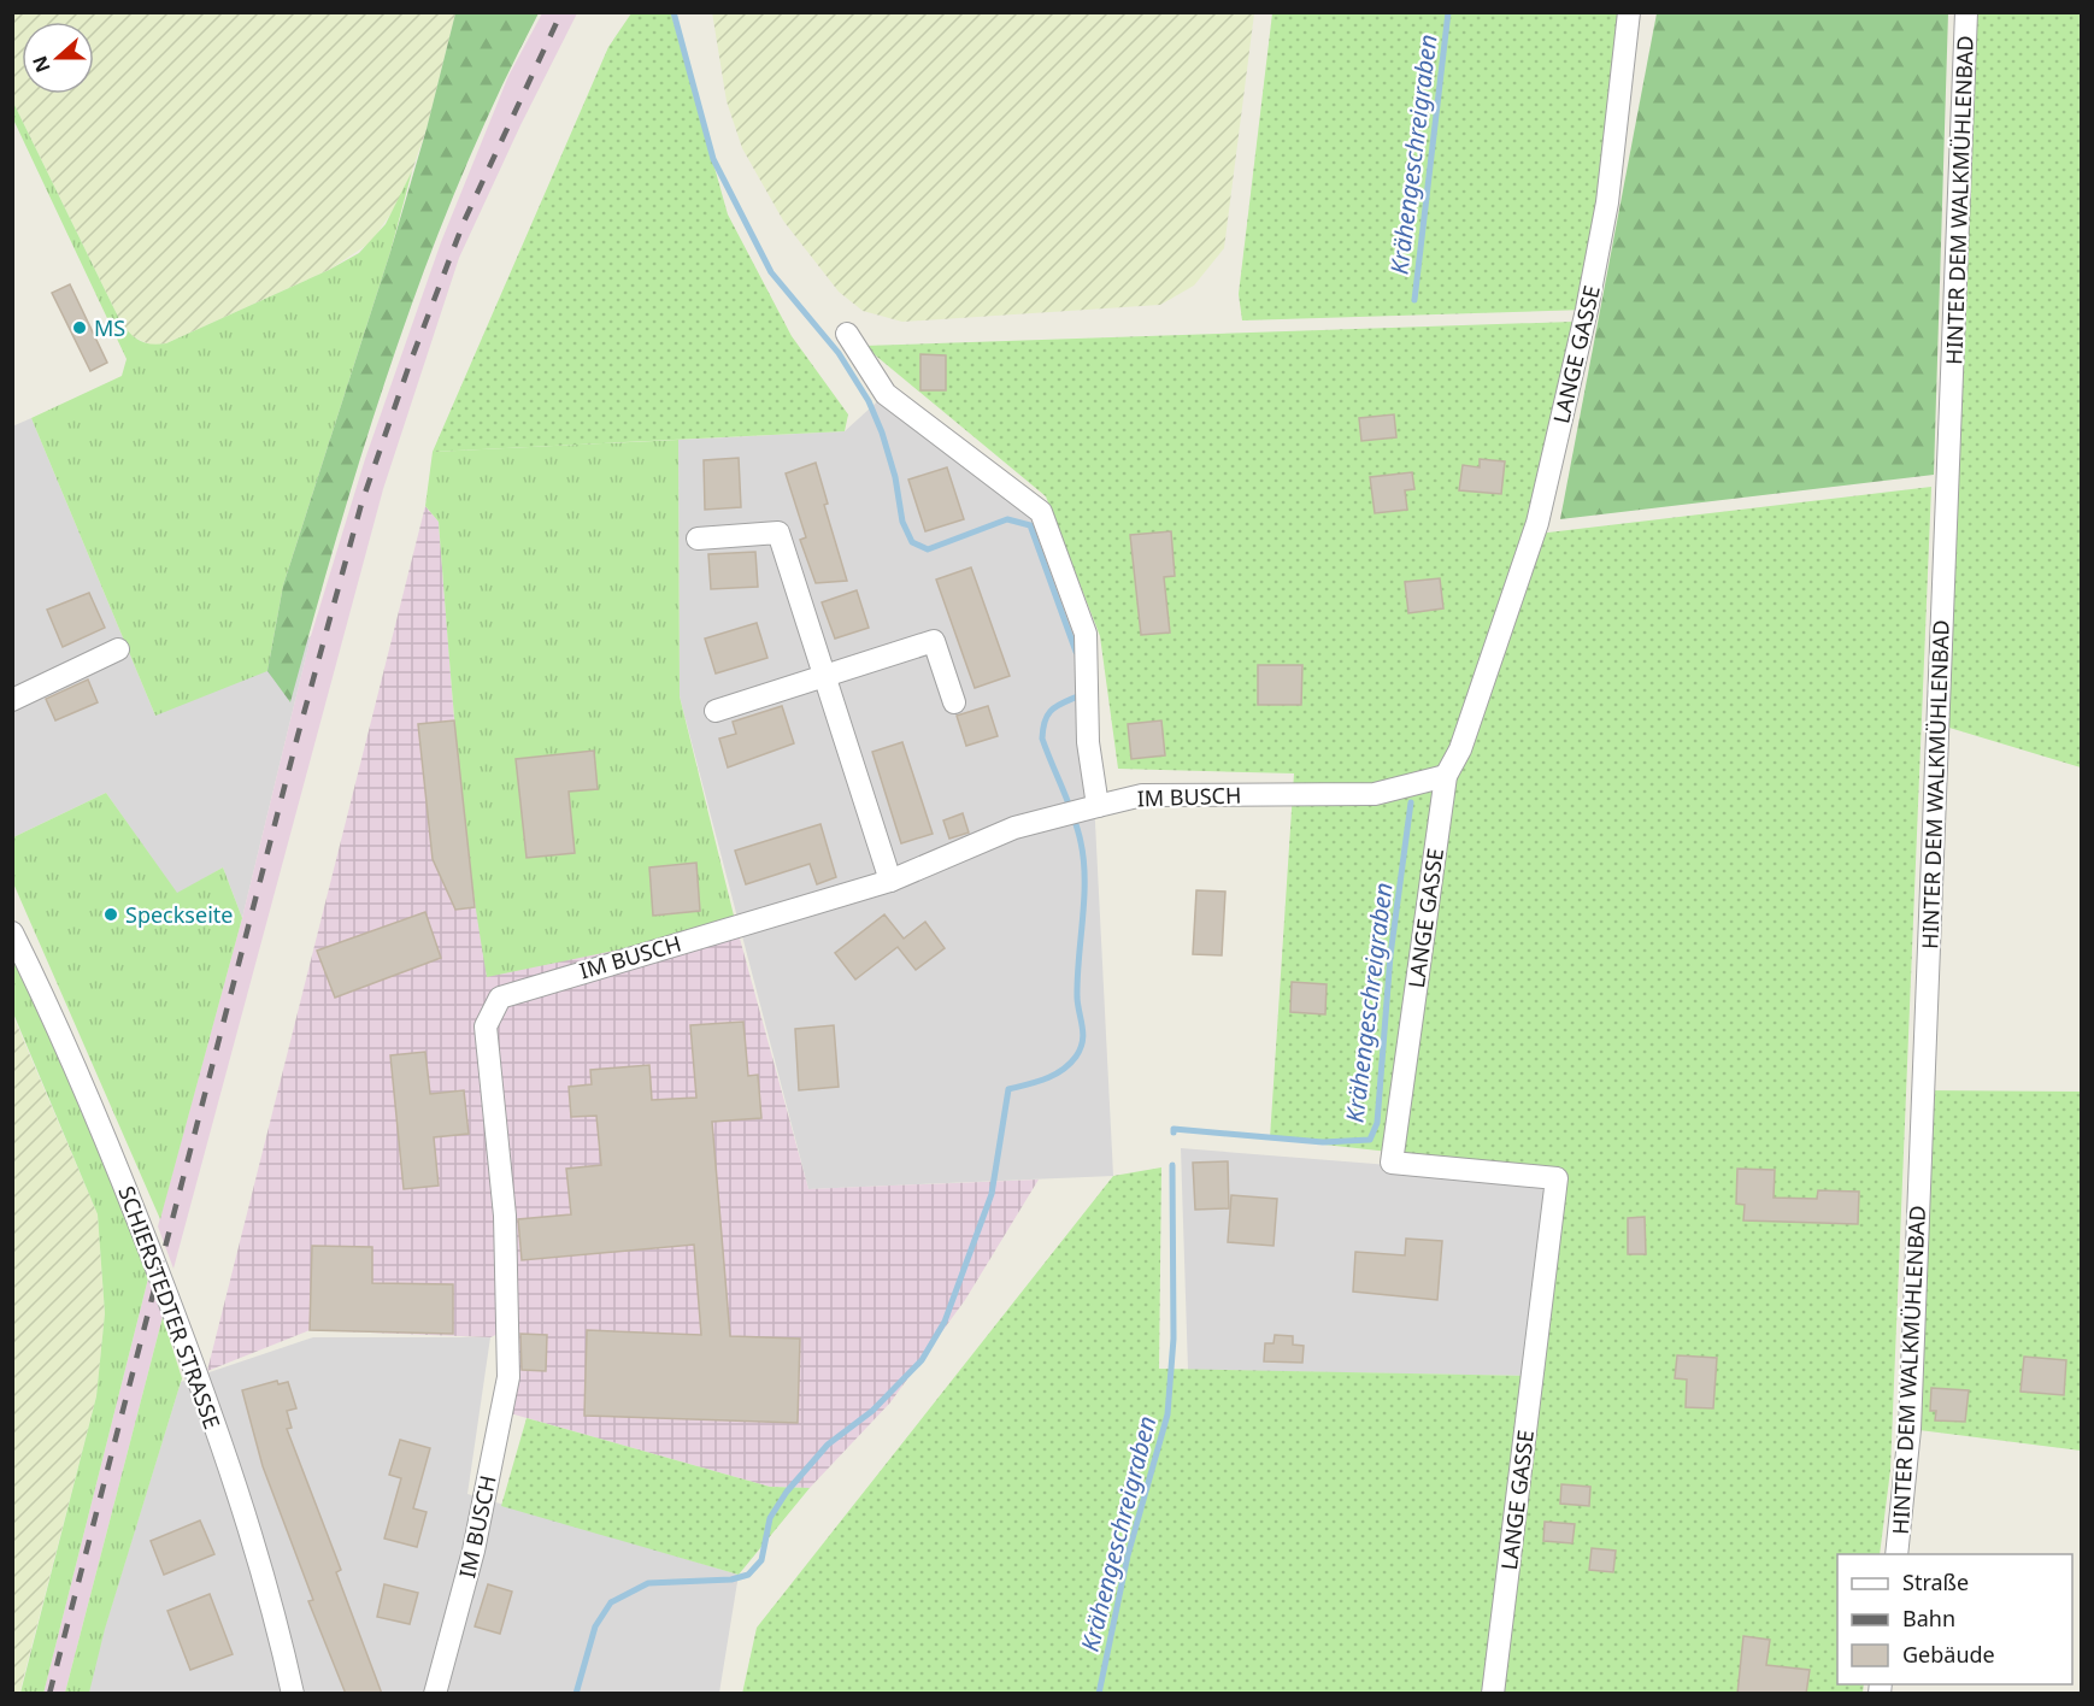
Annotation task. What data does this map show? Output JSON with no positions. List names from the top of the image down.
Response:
{
  "streets": {
    "street": [
      "HINTER DEM WALKMÜHLENBAD",
      "LANGE GASSE",
      "IM BUSCH",
      "SCHIERSTEDTER STRASSE"
    ]
  },
  "crossings": [
    ["LANGE GASSE", "IM BUSCH"]
  ],
  "water": ["Krähengeschreigraben"],
  "places": ["MS", "Speckseite"],
  "legend": ["Straße", "Bahn", "Gebäude"],
  "north": "left"
}
